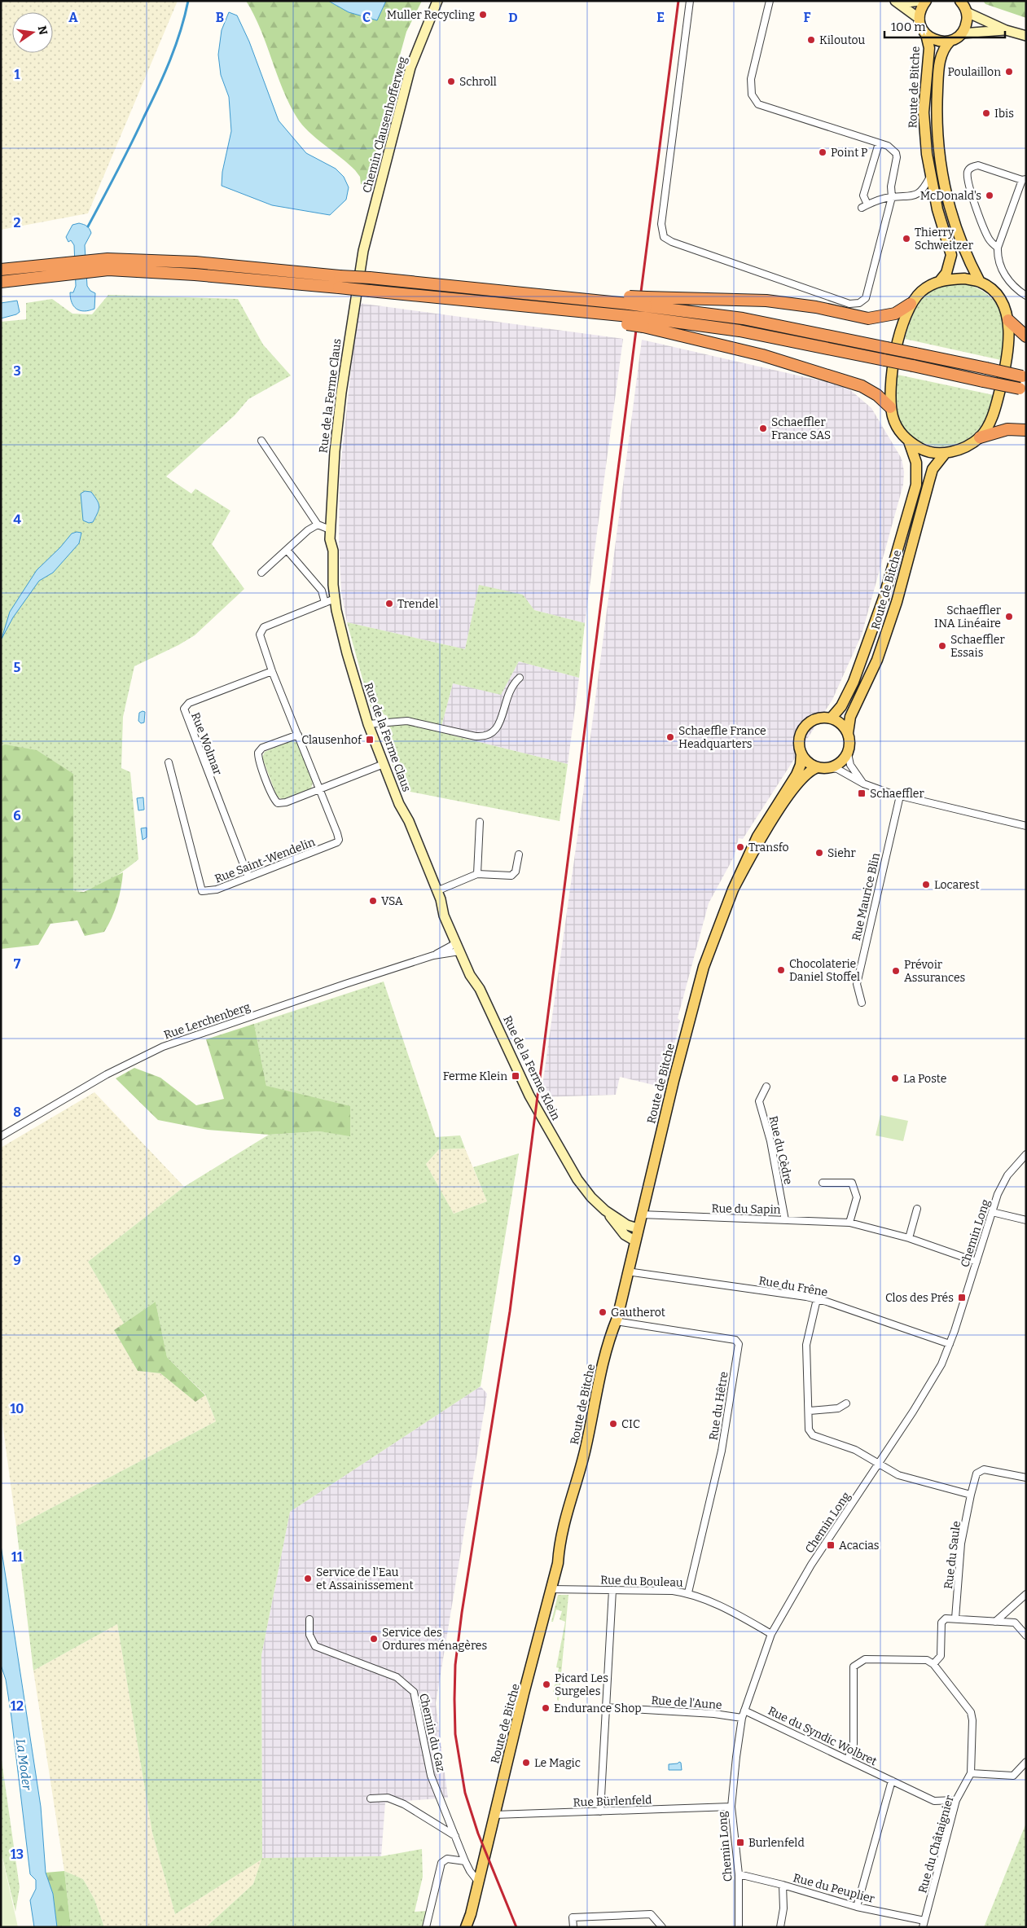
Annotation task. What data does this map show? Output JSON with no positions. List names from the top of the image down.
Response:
{
  "streets": {
    "main road": ["Route de Bitche"],
    "street": [
      "Chemin Clausenhofferweg",
      "Rue de la Ferme Claus",
      "Rue Wolmar",
      "Rue Saint-Wendelin",
      "Rue Maurice Blin",
      "Rue Lerchenberg",
      "Rue de la Ferme Klein",
      "Rue du Cèdre",
      "Rue du Sapin",
      "Chemin Long",
      "Rue du Frêne",
      "Rue du Hêtre",
      "Rue du Saule",
      "Rue du Bouleau",
      "Rue de l'Aune",
      "Chemin du Gaz",
      "Rue du Syndic Wolbret",
      "Rue Bürlenfeld",
      "Rue du Châtaignier",
      "Rue du Peuplier"
    ]
  },
  "crossings": [
    ["Route de Bitche", "Rue de la Ferme Klein"],
    ["Route de Bitche", "Rue du Sapin"],
    ["Route de Bitche", "Rue du Frêne"],
    ["Route de Bitche", "Rue du Hêtre"],
    ["Route de Bitche", "Rue du Bouleau"],
    ["Route de Bitche", "Chemin du Gaz"],
    ["Route de Bitche", "Rue Bürlenfeld"],
    ["Chemin Clausenhofferweg", "Rue de la Ferme Claus"],
    ["Rue de la Ferme Claus", "Rue Saint-Wendelin"],
    ["Rue de la Ferme Claus", "Rue Lerchenberg"],
    ["Rue de la Ferme Claus", "Rue de la Ferme Klein"],
    ["Rue Wolmar", "Rue Saint-Wendelin"],
    ["Rue Lerchenberg", "Rue de la Ferme Klein"],
    ["Rue du Cèdre", "Rue du Sapin"],
    ["Rue du Sapin", "Chemin Long"],
    ["Chemin Long", "Rue du Frêne"],
    ["Chemin Long", "Rue du Bouleau"],
    ["Chemin Long", "Rue de l'Aune"],
    ["Chemin Long", "Rue du Syndic Wolbret"],
    ["Chemin Long", "Rue Bürlenfeld"],
    ["Chemin Long", "Rue du Peuplier"],
    ["Rue du Hêtre", "Rue du Bouleau"],
    ["Rue du Syndic Wolbret", "Rue du Châtaignier"],
    ["Rue du Châtaignier", "Rue du Peuplier"]
  ],
  "water": ["La Moder"],
  "places": {
    "other": [
      "Muller Recycling",
      "Kiloutou",
      "Poulaillon",
      "Schroll",
      "Ibis",
      "Point P",
      "McDonald's",
      "Thierry Schweitzer",
      "Schaeffler France SAS",
      "Trendel",
      "Schaeffler INA Linéaire",
      "Schaeffler Essais",
      "Schaeffle France Headquarters",
      "Transfo",
      "Siehr",
      "Locarest",
      "VSA",
      "Chocolaterie Daniel Stoffel",
      "Prévoir Assurances",
      "La Poste",
      "Gautherot",
      "CIC",
      "Service de l'Eau et Assainissement",
      "Service des Ordures ménagères",
      "Picard Les Surgeles",
      "Endurance Shop",
      "Le Magic"
    ],
    "transit": [
      "Clausenhof",
      "Schaeffler",
      "Ferme Klein",
      "Clos des Prés",
      "Acacias",
      "Burlenfeld"
    ]
  },
  "scale_bar": "100 m",
  "north": "right",
  "grid": {
    "columns": [
      "A",
      "B",
      "C",
      "D",
      "E",
      "F"
    ],
    "rows": [
      "1",
      "2",
      "3",
      "4",
      "5",
      "6",
      "7",
      "8",
      "9",
      "10",
      "11",
      "12",
      "13"
    ]
  }
}
